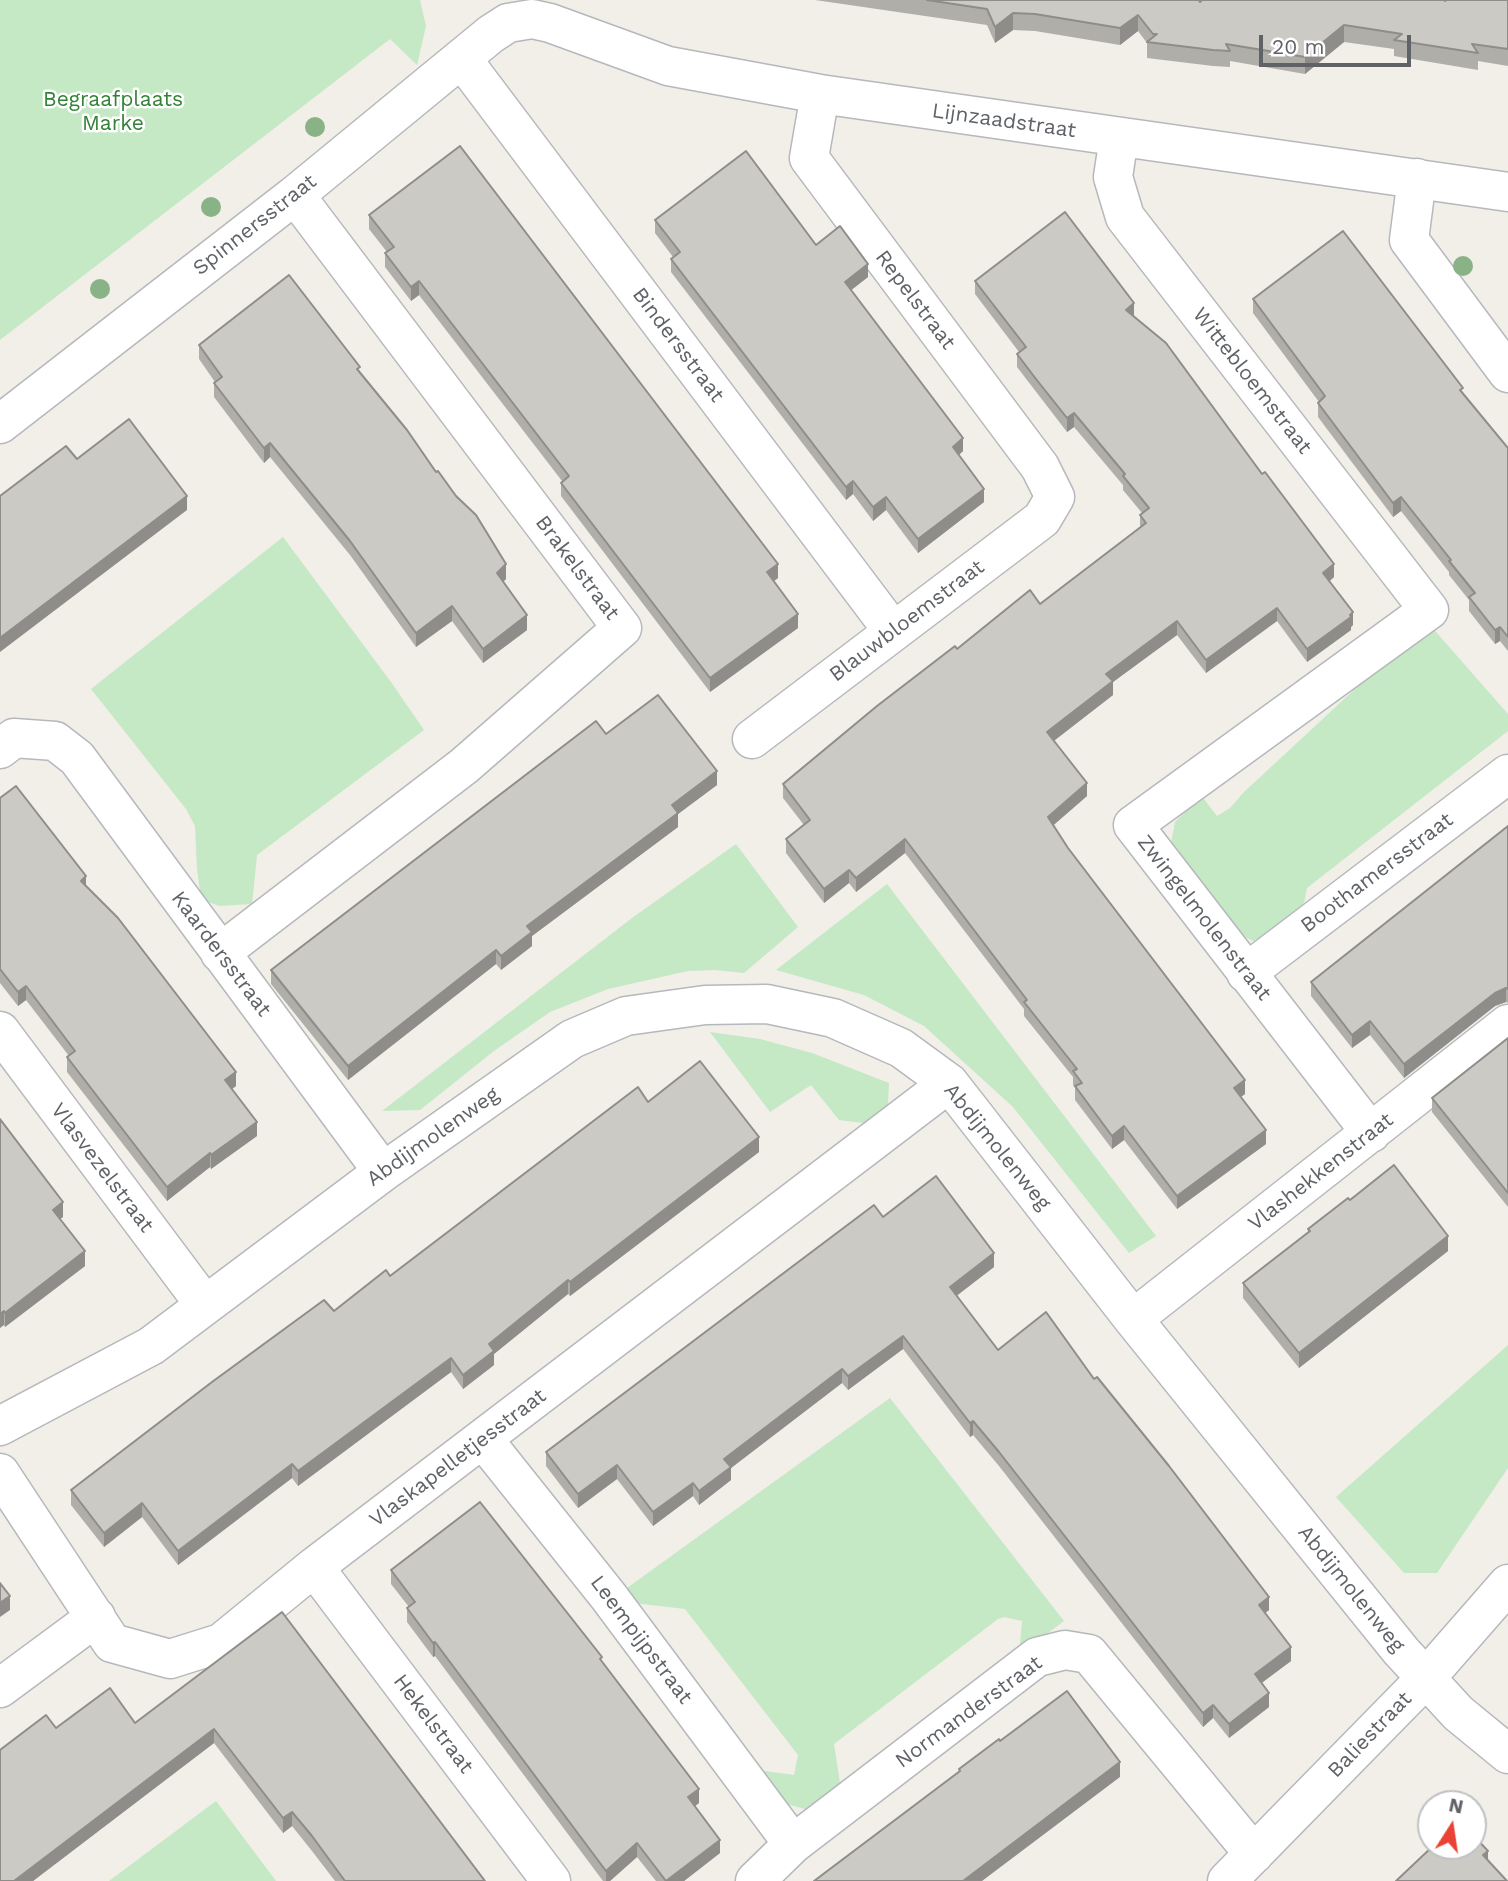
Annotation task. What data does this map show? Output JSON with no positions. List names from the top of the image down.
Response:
{
  "streets": {
    "street": [
      "Lijnzaadstraat",
      "Spinnersstraat",
      "Repelstraat",
      "Bindersstraat",
      "Wittebloemstraat",
      "Brakelstraat",
      "Blauwbloemstraat",
      "Boothamersstraat",
      "Zwingelmolenstraat",
      "Kaardersstraat",
      "Abdijmolenweg",
      "Vlasvezelstraat",
      "Vlashekkenstraat",
      "Vlaskapelletjesstraat",
      "Leempijpstraat",
      "Normanderstraat",
      "Hekelstraat",
      "Baliestraat"
    ]
  },
  "crossings": [
    ["Lijnzaadstraat", "Spinnersstraat"],
    ["Lijnzaadstraat", "Repelstraat"],
    ["Lijnzaadstraat", "Wittebloemstraat"],
    ["Spinnersstraat", "Bindersstraat"],
    ["Spinnersstraat", "Brakelstraat"],
    ["Repelstraat", "Blauwbloemstraat"],
    ["Bindersstraat", "Blauwbloemstraat"],
    ["Wittebloemstraat", "Zwingelmolenstraat"],
    ["Brakelstraat", "Kaardersstraat"],
    ["Boothamersstraat", "Zwingelmolenstraat"],
    ["Zwingelmolenstraat", "Vlashekkenstraat"],
    ["Kaardersstraat", "Abdijmolenweg"],
    ["Abdijmolenweg", "Vlasvezelstraat"],
    ["Abdijmolenweg", "Vlashekkenstraat"],
    ["Abdijmolenweg", "Vlaskapelletjesstraat"],
    ["Abdijmolenweg", "Baliestraat"],
    ["Vlaskapelletjesstraat", "Leempijpstraat"],
    ["Vlaskapelletjesstraat", "Hekelstraat"],
    ["Leempijpstraat", "Normanderstraat"],
    ["Normanderstraat", "Baliestraat"]
  ],
  "parks": ["Begraafplaats Marke"],
  "scale_bar": "20 m",
  "north": "top"
}
